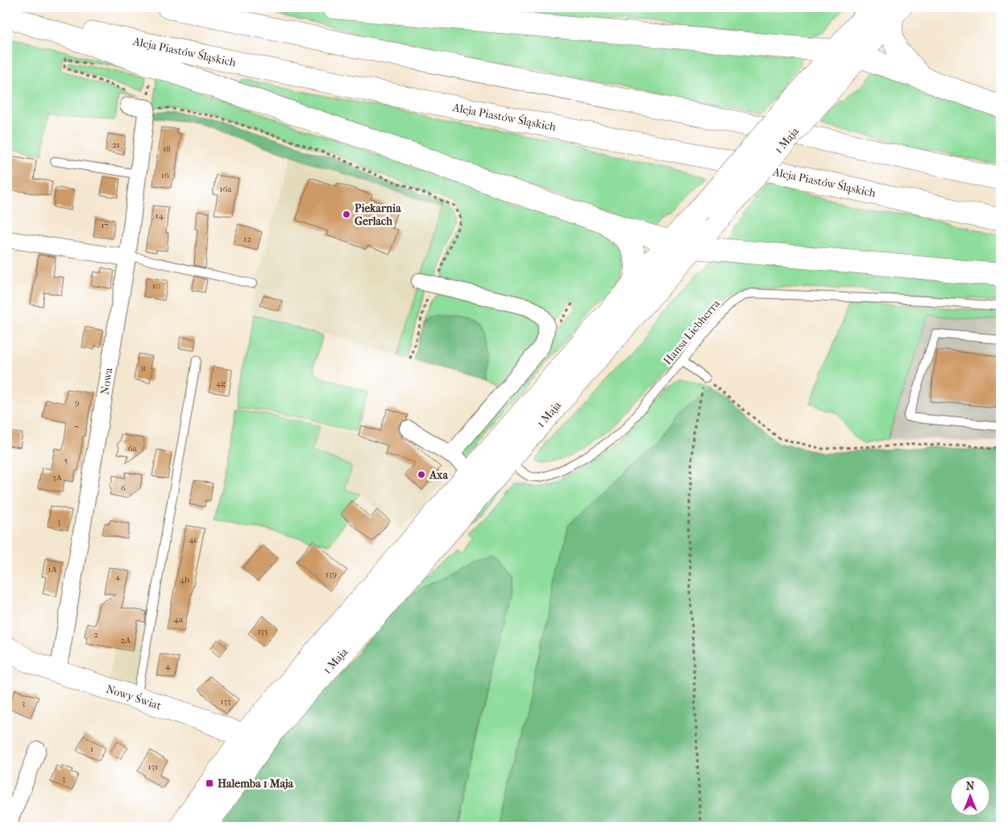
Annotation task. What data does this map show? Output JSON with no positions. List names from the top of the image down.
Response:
{
  "streets": {
    "main road": ["Aleja Piastów Śląskich", "1 Maja", "Nowy Świat"],
    "street": ["Nowa"],
    "lane": ["Hansa Liebherra"]
  },
  "crossings": [
    ["1 Maja", "Hansa Liebherra"],
    ["1 Maja", "Nowy Świat"],
    ["Nowa", "Nowy Świat"]
  ],
  "places": {
    "other": ["Piekarnia Gerlach", "Axa"],
    "transit": ["Halemba 1 Maja"]
  },
  "house_numbers": [
    "21",
    "18",
    "16",
    "16a",
    "14",
    "17",
    "12",
    "10",
    "8",
    "4g",
    "9",
    "7",
    "6a",
    "5",
    "3A",
    "6",
    "3",
    "4c",
    "1A",
    "139",
    "4",
    "4b",
    "4a",
    "135",
    "2",
    "2A",
    "4",
    "133",
    "3",
    "1",
    "131",
    "3"
  ],
  "north": "top"
}
